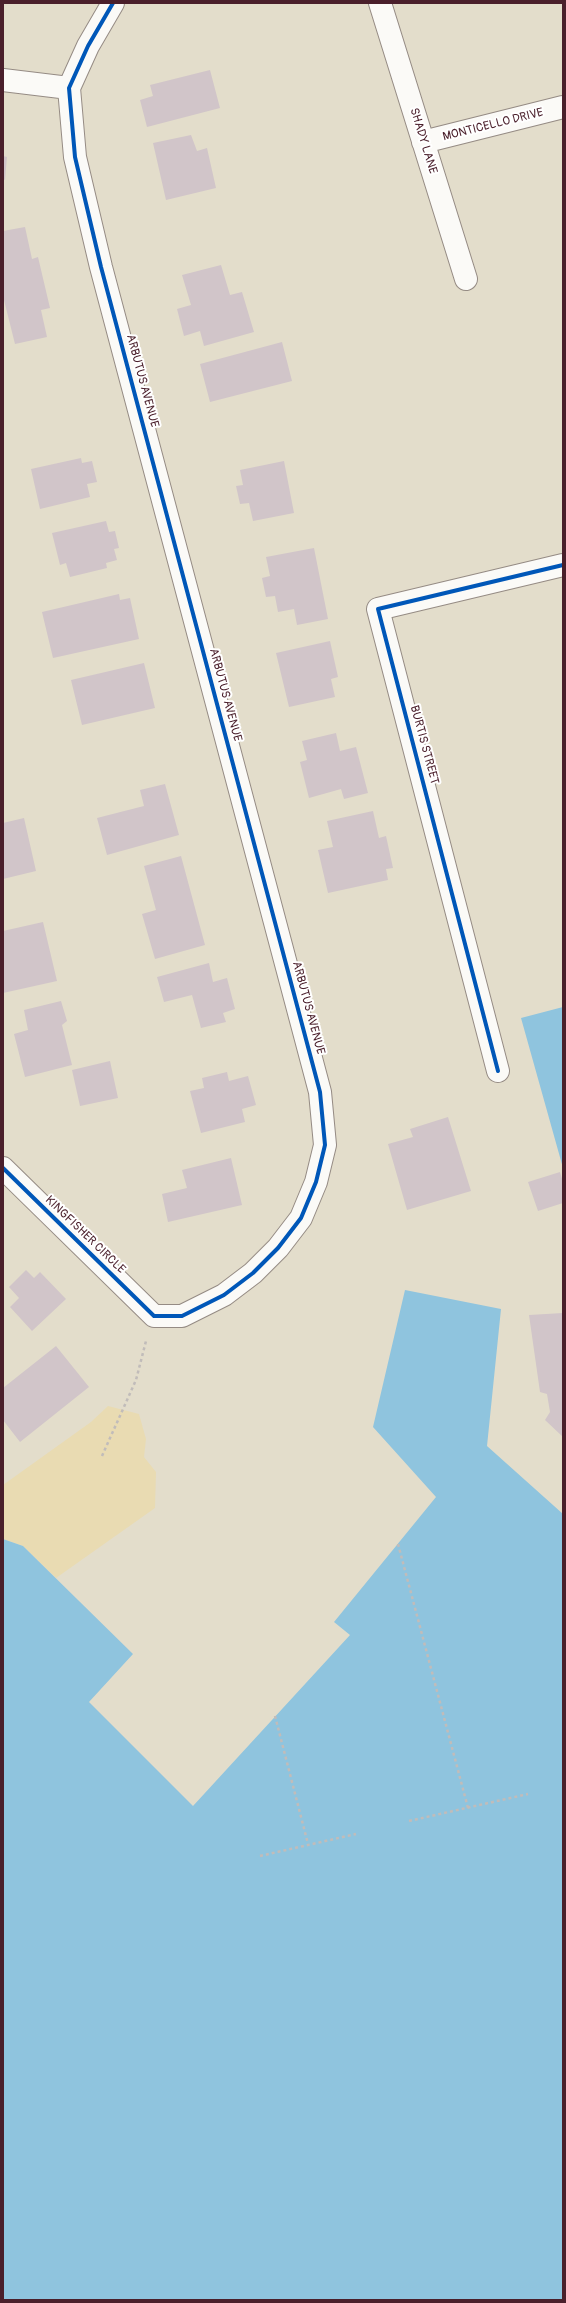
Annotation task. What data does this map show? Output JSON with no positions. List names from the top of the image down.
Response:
{
  "streets": {
    "street": [
      "MONTICELLO DRIVE",
      "SHADY LANE",
      "ARBUTUS AVENUE",
      "BURTIS STREET",
      "KINGFISHER CIRCLE"
    ]
  },
  "crossings": [
    ["MONTICELLO DRIVE", "SHADY LANE"],
    ["ARBUTUS AVENUE", "KINGFISHER CIRCLE"]
  ]
}
